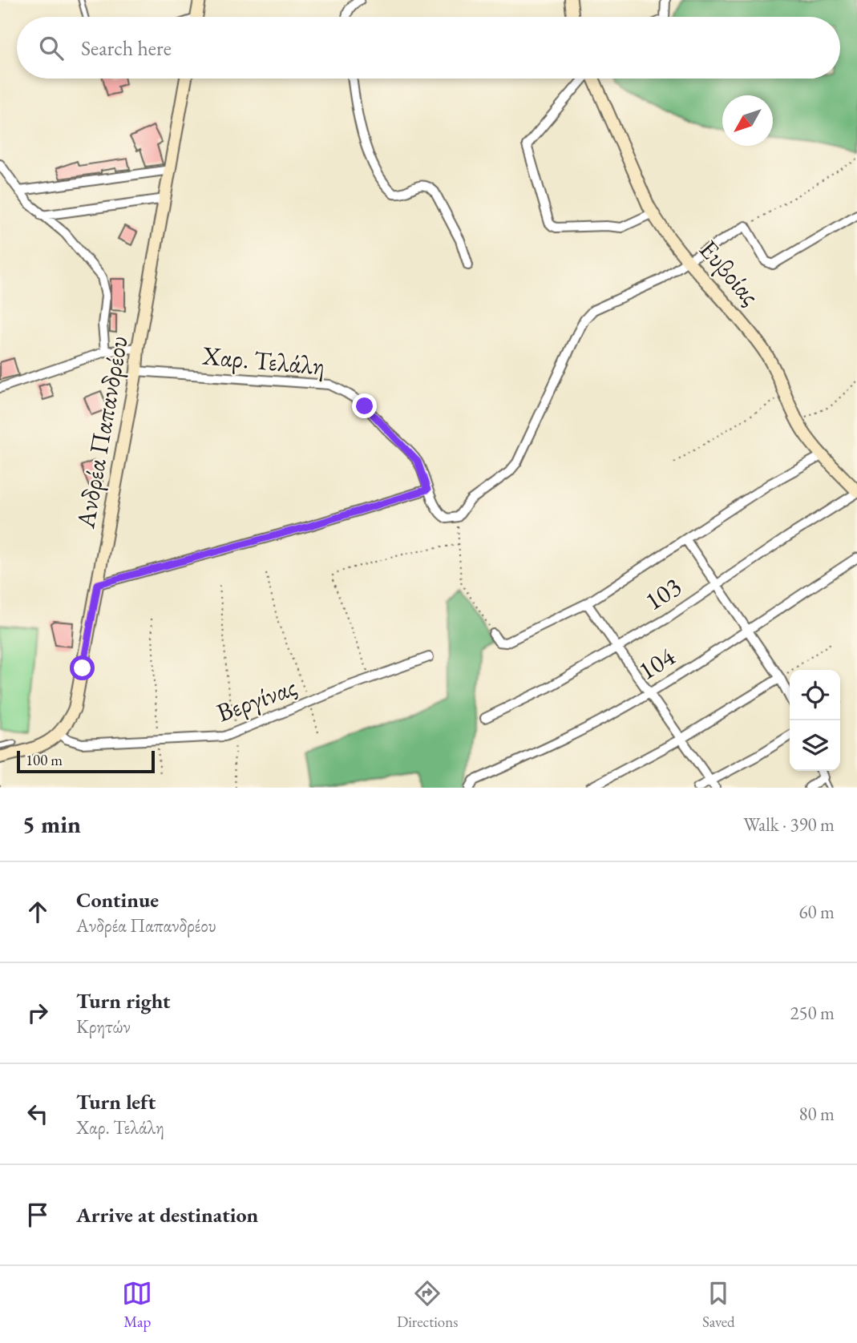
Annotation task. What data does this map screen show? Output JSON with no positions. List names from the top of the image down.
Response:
{
  "streets": {
    "main road": ["Ευβοίας", "Ανδρέα Παπανδρέου"],
    "street": [
      "Χαρ. Τελάλη",
      "103",
      "104",
      "Βεργίνας"
    ]
  },
  "crossings": [
    ["Ευβοίας", "103"],
    ["Χαρ. Τελάλη", "Ανδρέα Παπανδρέου"],
    ["Ανδρέα Παπανδρέου", "Βεργίνας"]
  ],
  "scale_bar": "100 m",
  "north": "bottom left",
  "page": {
    "search": "Search here",
    "scale": "100 m",
    "heading": ["5 min", "Walk · 390 m"],
    "list": [
      ["Continue", "Ανδρέα Παπανδρέου", "60 m"],
      ["Turn right", "Κρητών", "250 m"],
      ["Turn left", "Χαρ. Τελάλη", "80 m"],
      "Arrive at destination"
    ],
    "nav": ["Map", "Directions", "Saved"]
  }
}
